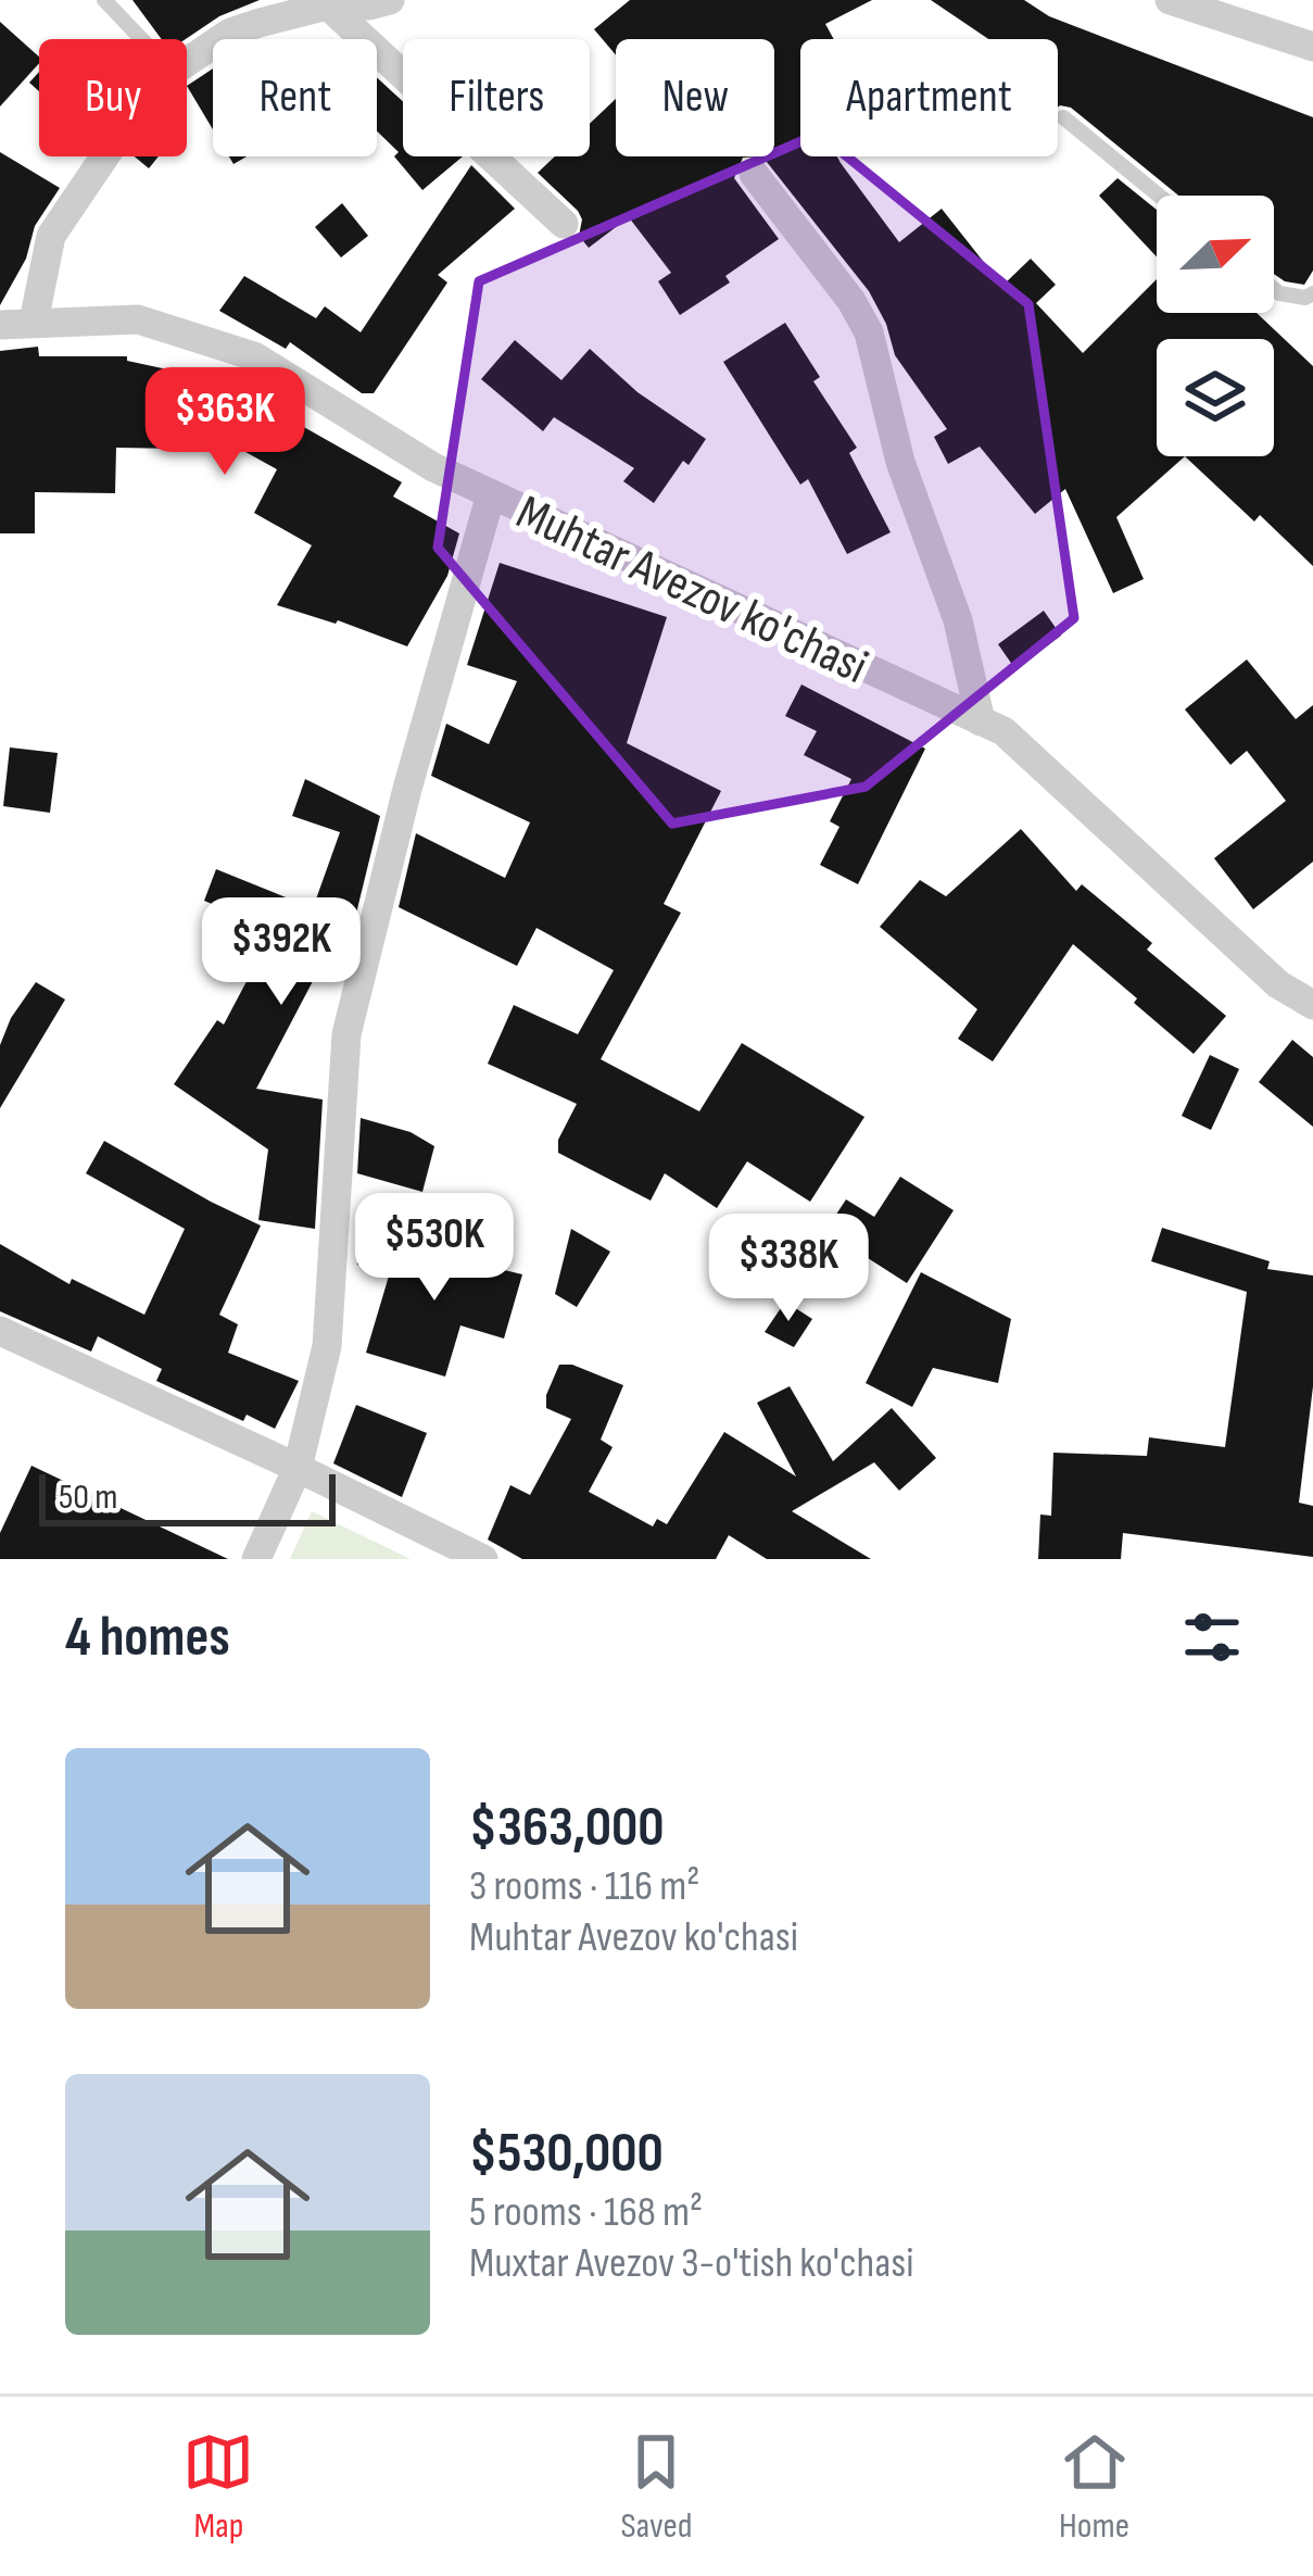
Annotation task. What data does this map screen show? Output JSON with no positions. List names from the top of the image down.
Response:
{
  "streets": {
    "street": ["Muhtar Avezov ko'chasi"]
  },
  "scale_bar": "50 m",
  "north": "top right",
  "page": {
    "chip": [
      "Buy",
      "Rent",
      "Filters",
      "New",
      "Apartment"
    ],
    "price": [
      "$363K",
      "$392K",
      "$530K",
      "$338K"
    ],
    "scale": "50 m",
    "heading": "4 homes",
    "list": [
      {
        "name": "$363,000",
        "note": "3 rooms · 116 m² · Muhtar Avezov ko'chasi"
      },
      {
        "name": "$530,000",
        "note": "5 rooms · 168 m² · Muxtar Avezov 3-o'tish ko'chasi"
      }
    ],
    "tabs": ["Map", "Saved", "Home"]
  }
}
